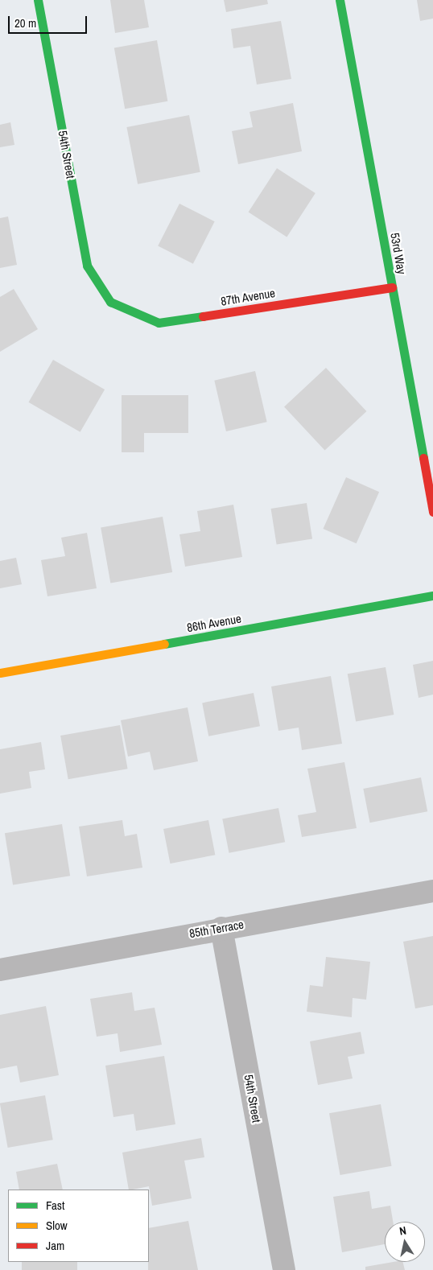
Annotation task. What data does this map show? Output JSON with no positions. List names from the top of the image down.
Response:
{
  "streets": {
    "street": [
      "54th Street",
      "53rd Way",
      "87th Avenue",
      "86th Avenue",
      "85th Terrace"
    ]
  },
  "crossings": [
    ["54th Street", "87th Avenue"],
    ["54th Street", "85th Terrace"],
    ["53rd Way", "87th Avenue"]
  ],
  "legend": ["Fast", "Slow", "Jam"],
  "scale_bar": "20 m",
  "north": "top"
}
